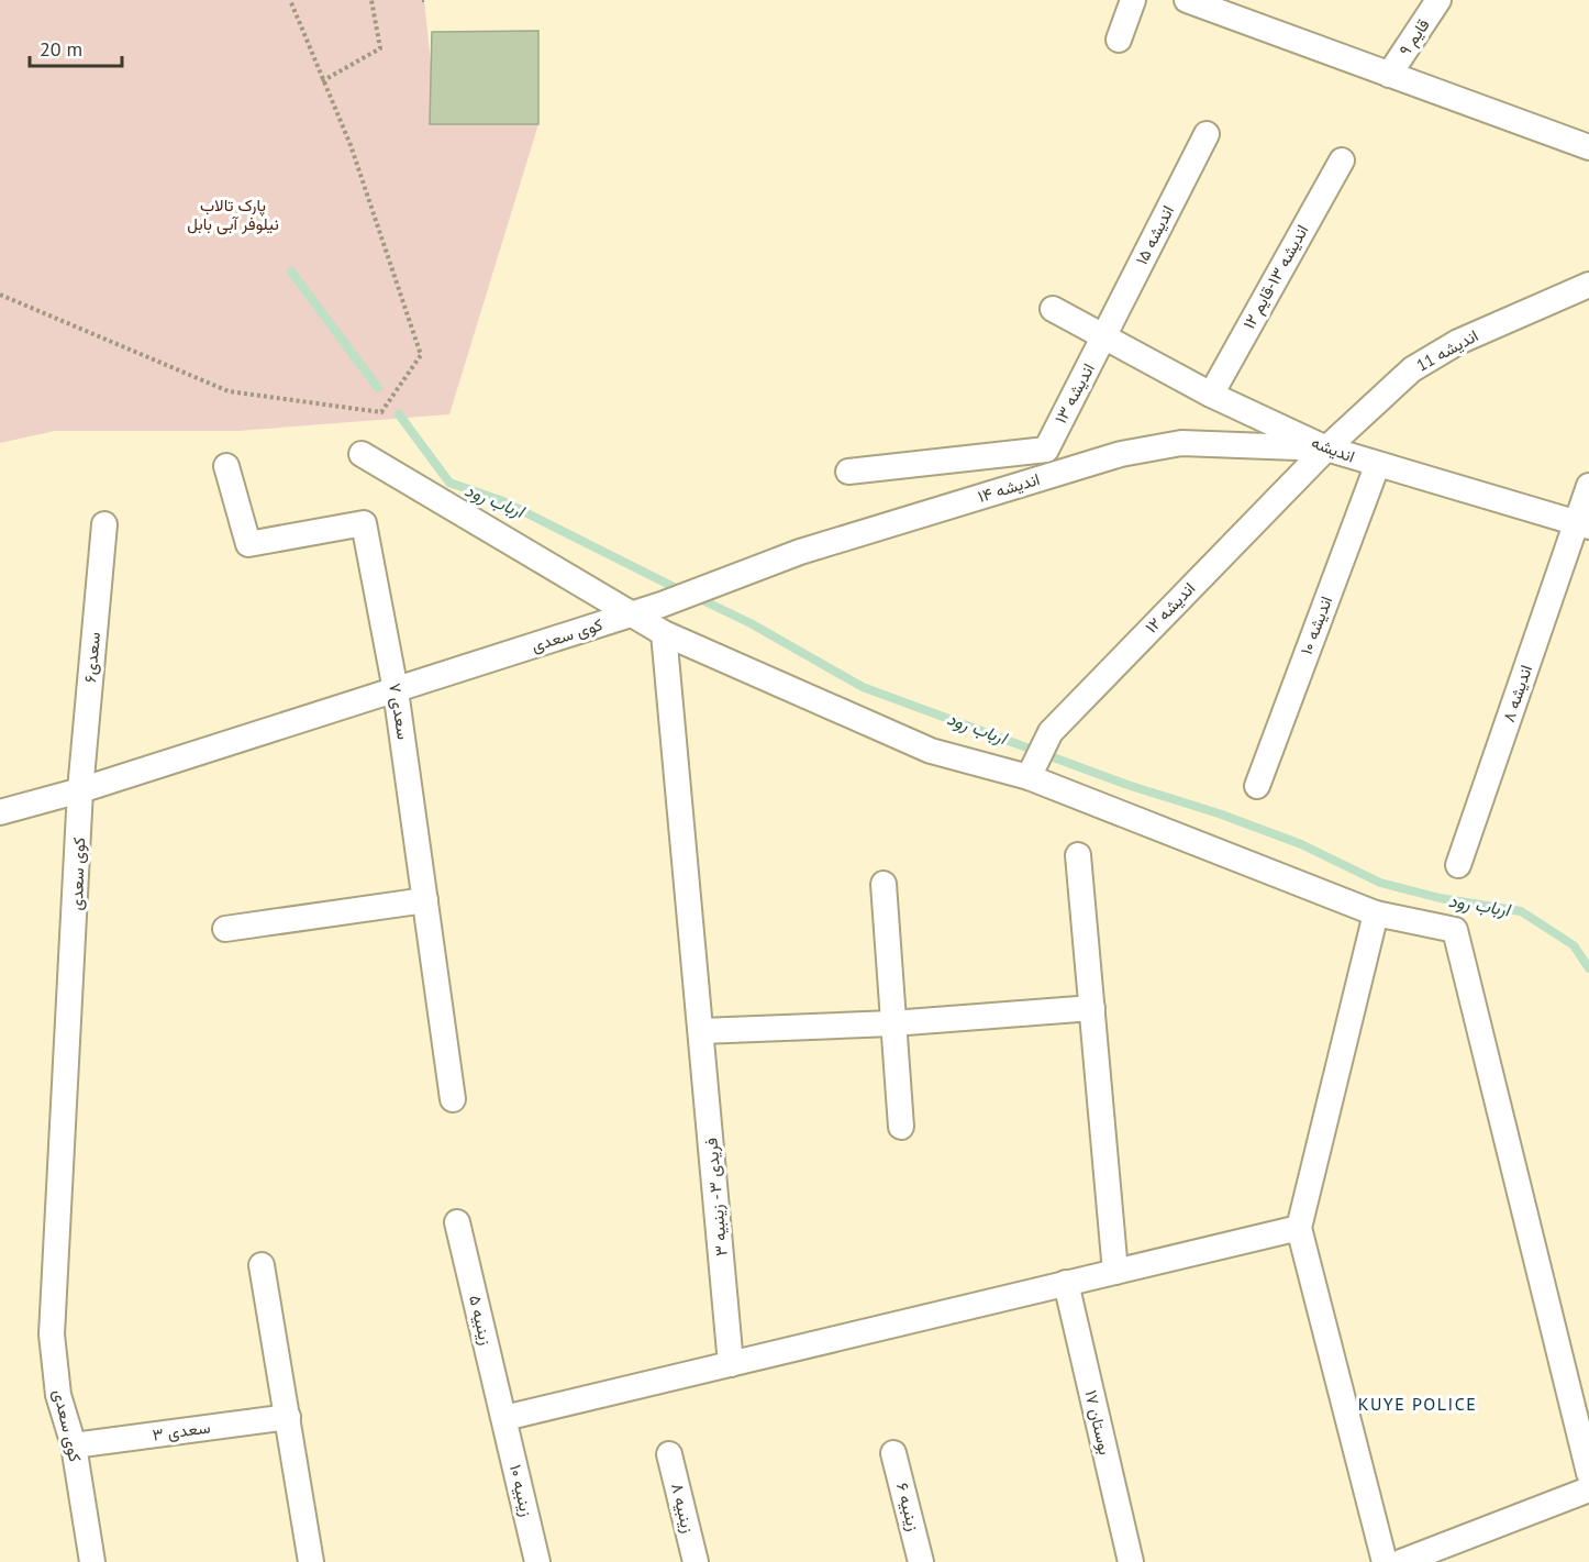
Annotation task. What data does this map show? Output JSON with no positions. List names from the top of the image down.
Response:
{
  "streets": {
    "street": [
      "قایم ۹",
      "اندیشه ۱۵",
      "اندیشه ۱۳-قایم ۱۲",
      "اندیشه 11",
      "اندیشه ۱۳",
      "اندیشه",
      "اندیشه ۱۴",
      "اندیشه ۱۲",
      "اندیشه ۱۰",
      "کوی سعدی",
      "سعدی۶",
      "اندیشه ۸",
      "سعدی ۷",
      "فریدی ۳ - زینبیه ۳",
      "زینبیه ۵",
      "بوستان ۱۷",
      "سعدی ۳",
      "زینبیه ۱۰",
      "زینبیه ۶",
      "زینبیه ۸"
    ]
  },
  "crossings": [
    ["اندیشه ۱۵", "اندیشه ۱۳"],
    ["اندیشه ۱۵", "اندیشه"],
    ["اندیشه ۱۳-قایم ۱۲", "اندیشه"],
    ["اندیشه 11", "اندیشه"],
    ["اندیشه 11", "اندیشه ۱۴"],
    ["اندیشه 11", "اندیشه ۱۲"],
    ["اندیشه ۱۳", "اندیشه"],
    ["اندیشه", "اندیشه ۱۴"],
    ["اندیشه", "اندیشه ۱۲"],
    ["اندیشه", "اندیشه ۱۰"],
    ["اندیشه", "اندیشه ۸"],
    ["اندیشه ۱۴", "اندیشه ۱۲"],
    ["اندیشه ۱۴", "کوی سعدی"],
    ["کوی سعدی", "سعدی۶"],
    ["کوی سعدی", "سعدی ۷"],
    ["کوی سعدی", "سعدی ۳"],
    ["زینبیه ۵", "زینبیه ۱۰"]
  ],
  "districts": ["KUYE POLICE"],
  "water": ["ارباب رود"],
  "parks": ["پارک تالاب نیلوفر آبی بابل"],
  "scale_bar": "20 m"
}
